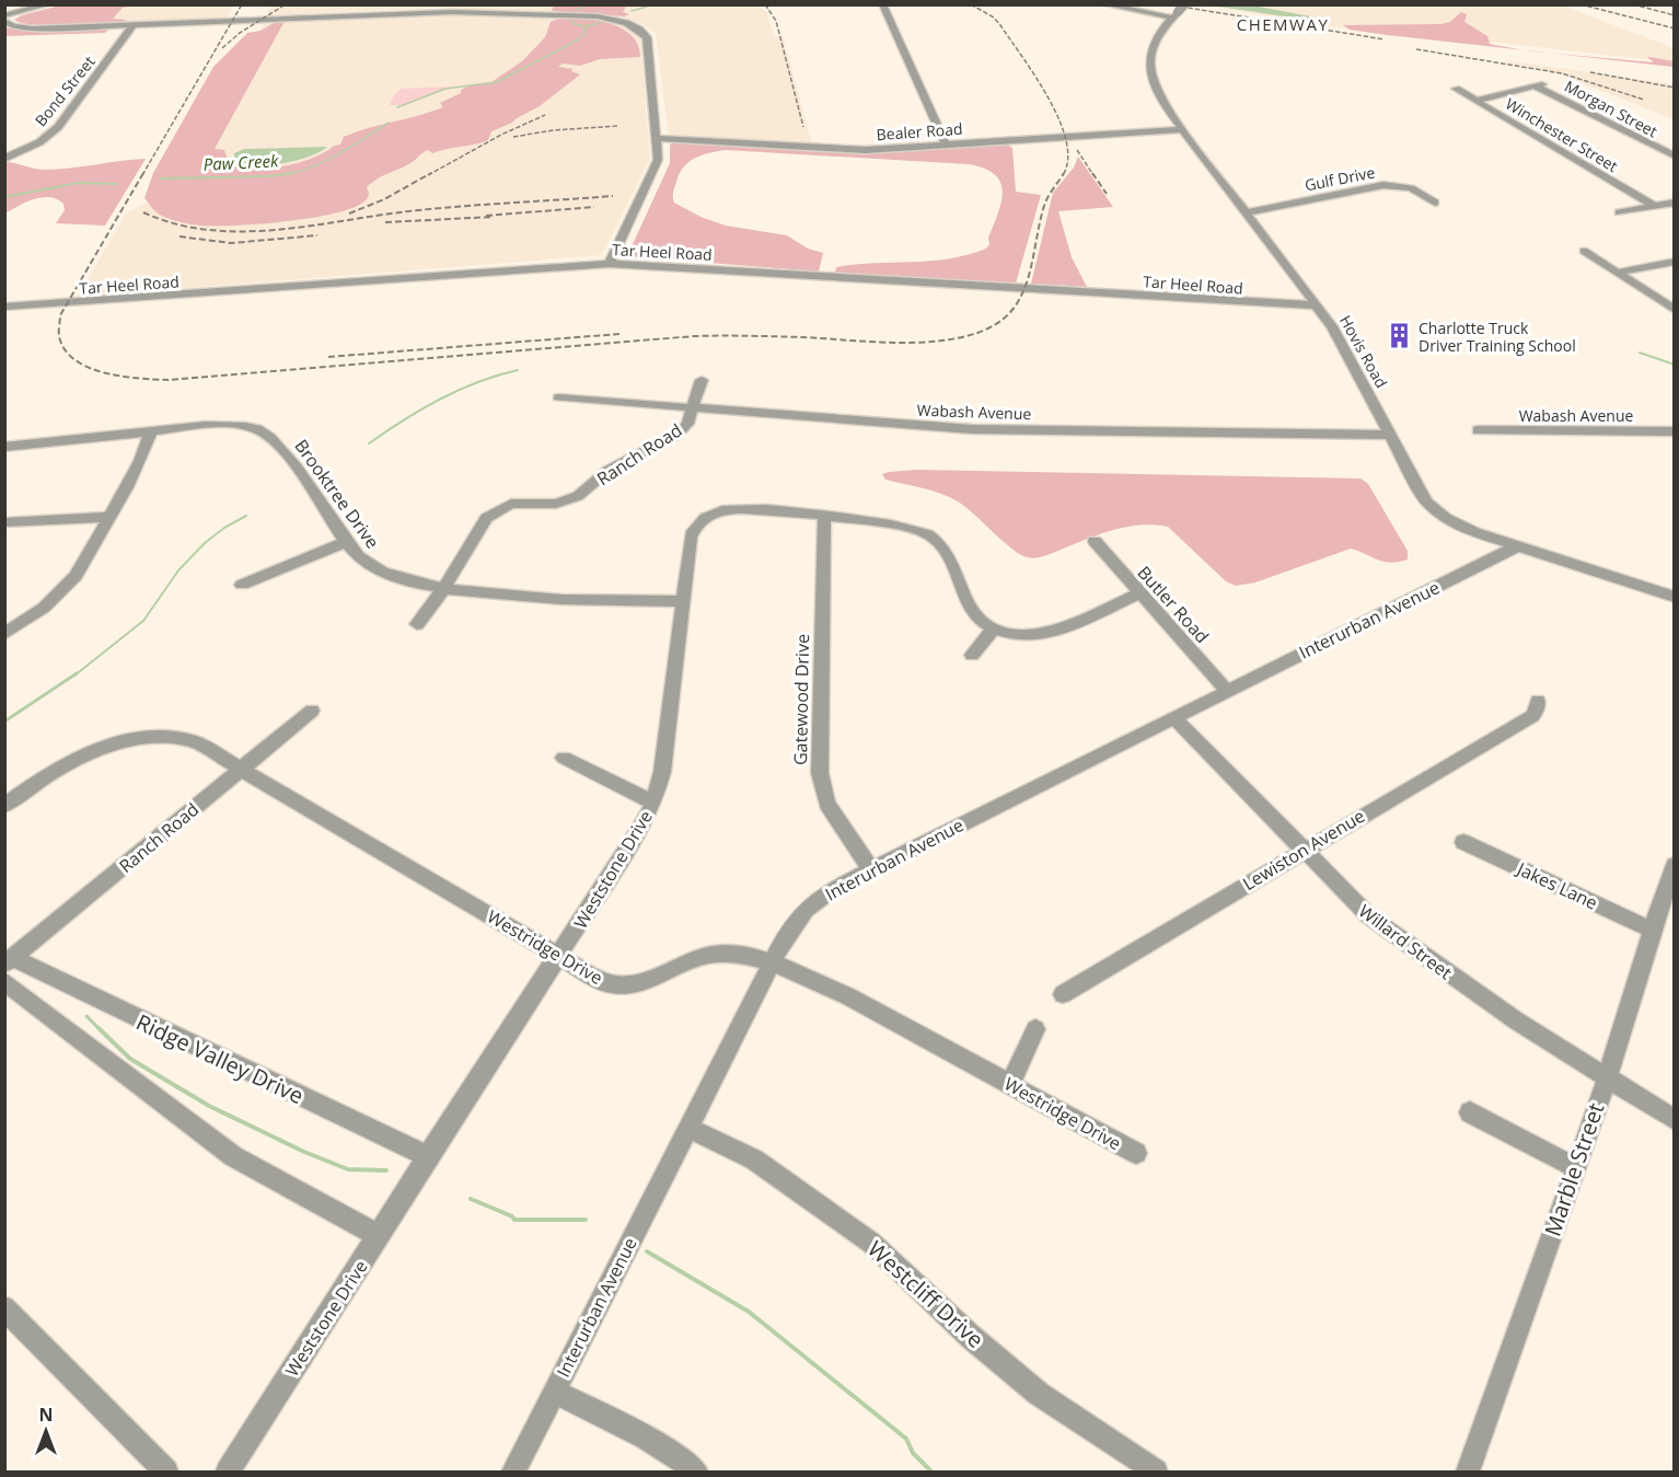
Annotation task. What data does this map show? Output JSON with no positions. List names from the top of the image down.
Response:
{
  "streets": {
    "street": [
      "Bond Street",
      "Morgan Street",
      "Bealer Road",
      "Winchester Street",
      "Gulf Drive",
      "Tar Heel Road",
      "Hovis Road",
      "Wabash Avenue",
      "Ranch Road",
      "Brooktree Drive",
      "Butler Road",
      "Interurban Avenue",
      "Gatewood Drive",
      "Lewiston Avenue",
      "Weststone Drive",
      "Jakes Lane",
      "Willard Street",
      "Westridge Drive",
      "Ridge Valley Drive",
      "Marble Street",
      "Westcliff Drive"
    ]
  },
  "crossings": [
    ["Morgan Street", "Winchester Street"],
    ["Bealer Road", "Hovis Road"],
    ["Gulf Drive", "Hovis Road"],
    ["Tar Heel Road", "Hovis Road"],
    ["Hovis Road", "Wabash Avenue"],
    ["Hovis Road", "Interurban Avenue"],
    ["Wabash Avenue", "Ranch Road"],
    ["Ranch Road", "Brooktree Drive"],
    ["Ranch Road", "Westridge Drive"],
    ["Ranch Road", "Ridge Valley Drive"],
    ["Brooktree Drive", "Weststone Drive"],
    ["Butler Road", "Interurban Avenue"],
    ["Butler Road", "Weststone Drive"],
    ["Interurban Avenue", "Gatewood Drive"],
    ["Interurban Avenue", "Willard Street"],
    ["Interurban Avenue", "Westridge Drive"],
    ["Interurban Avenue", "Westcliff Drive"],
    ["Gatewood Drive", "Weststone Drive"],
    ["Lewiston Avenue", "Willard Street"],
    ["Weststone Drive", "Westridge Drive"],
    ["Weststone Drive", "Ridge Valley Drive"],
    ["Jakes Lane", "Marble Street"],
    ["Willard Street", "Marble Street"]
  ],
  "districts": ["CHEMWAY"],
  "water": ["Paw Creek"],
  "places": {
    "building": ["Charlotte Truck Driver Training School"]
  },
  "north": "top"
}
